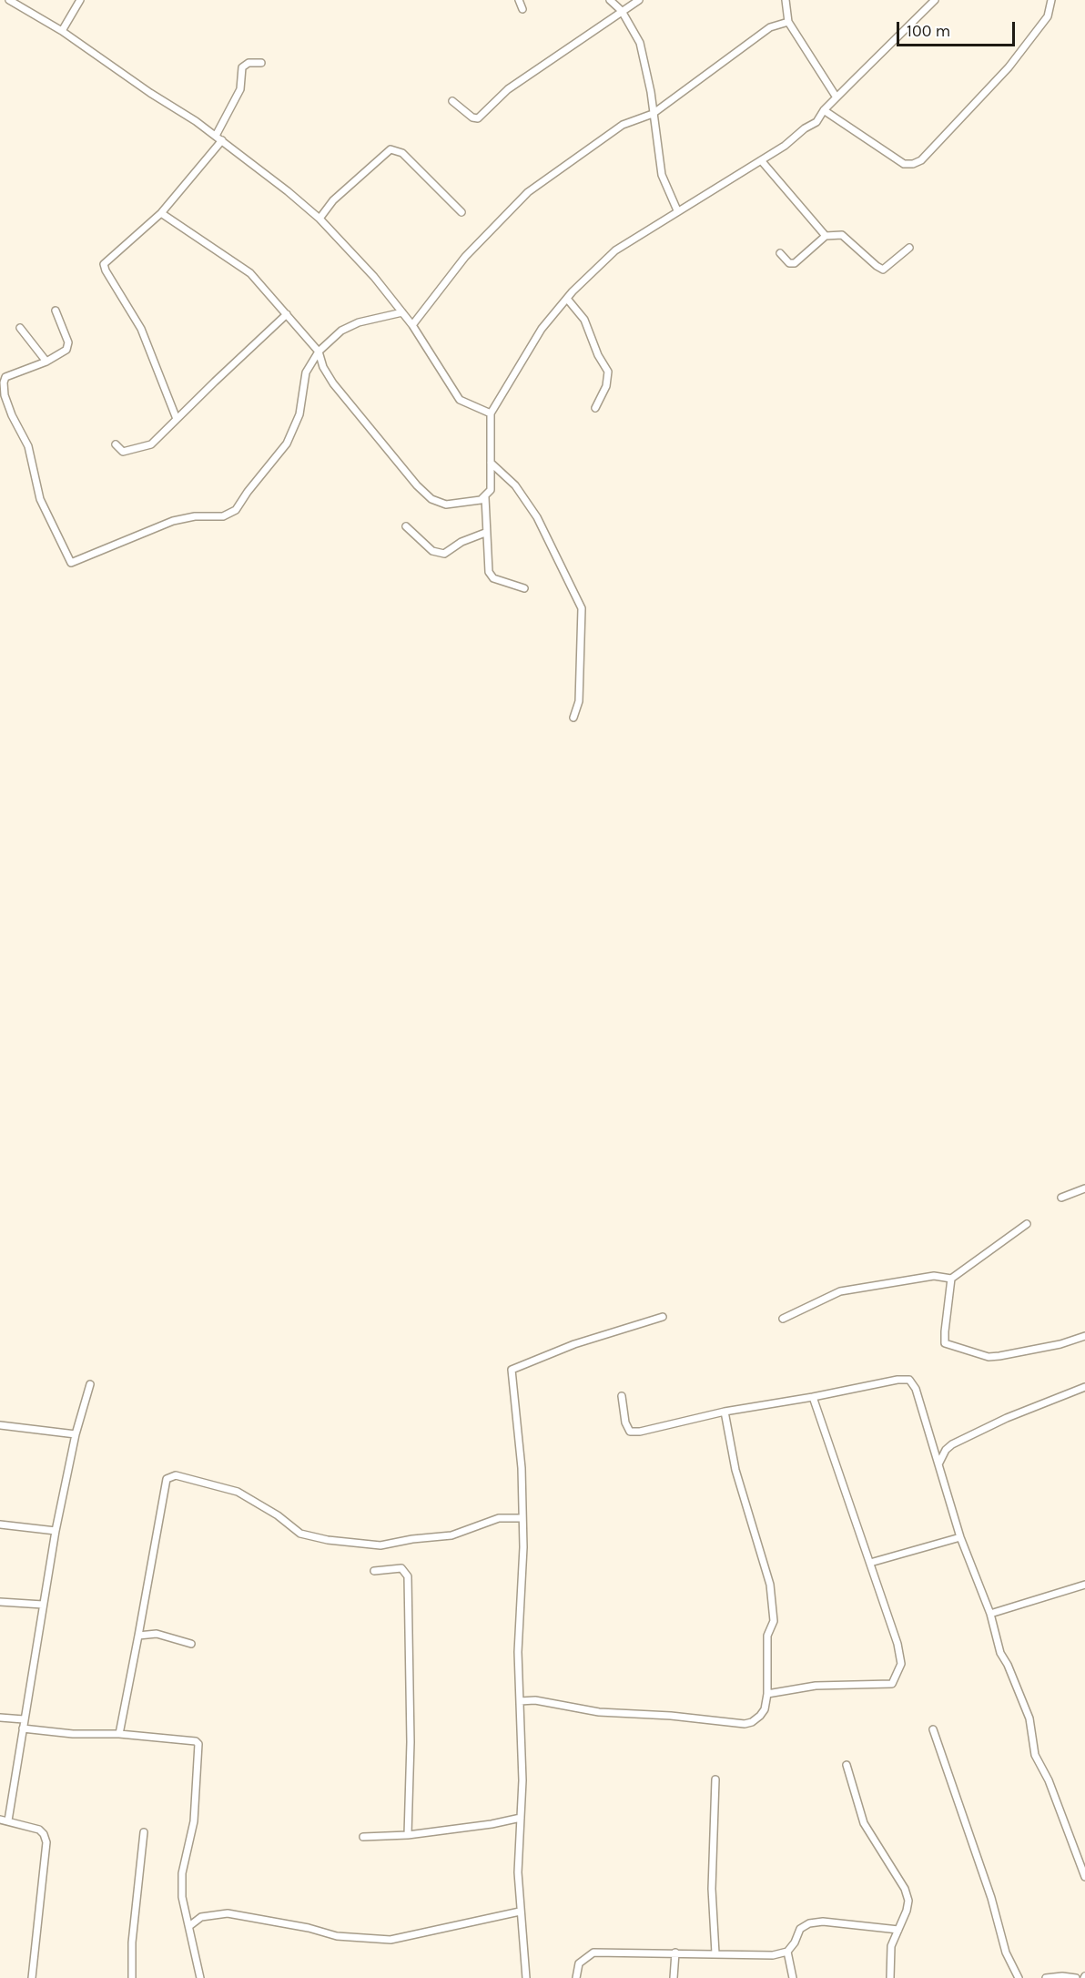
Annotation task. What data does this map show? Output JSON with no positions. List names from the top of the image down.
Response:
{
  "scale_bar": "100 m"
}
